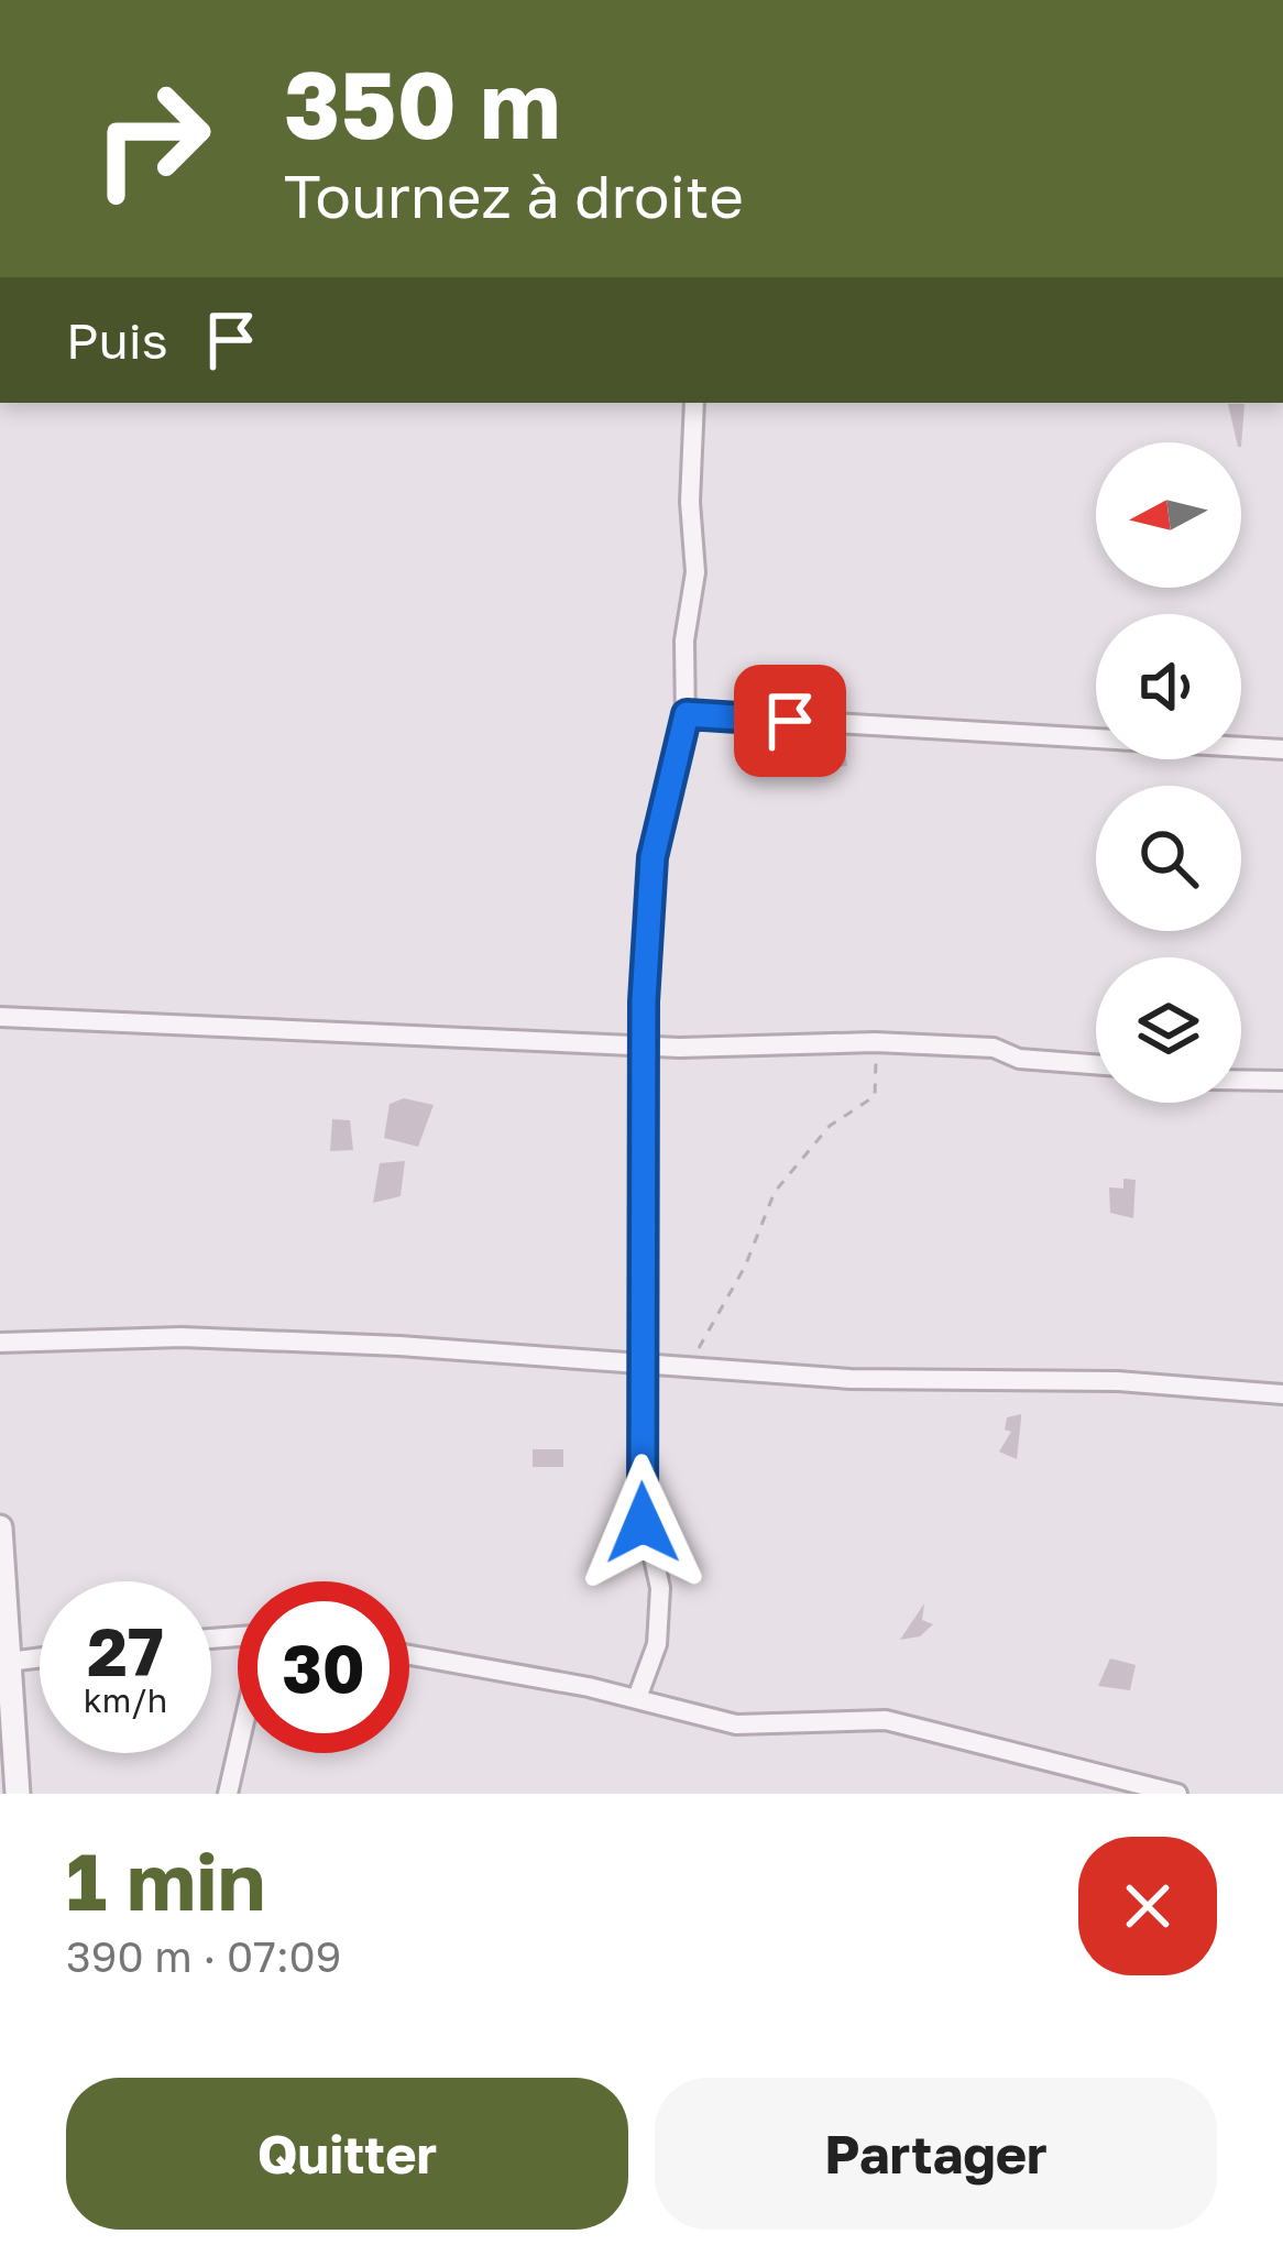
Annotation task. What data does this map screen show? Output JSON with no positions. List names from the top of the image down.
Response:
{
  "north": "left",
  "page": {
    "turn": ["350 m", "Tournez à droite"],
    "then": "Puis",
    "speed": "27 km/h",
    "limit": "30",
    "heading": ["1 min", "390 m · 07:09"],
    "buttons": ["Quitter", "Partager"]
  }
}
